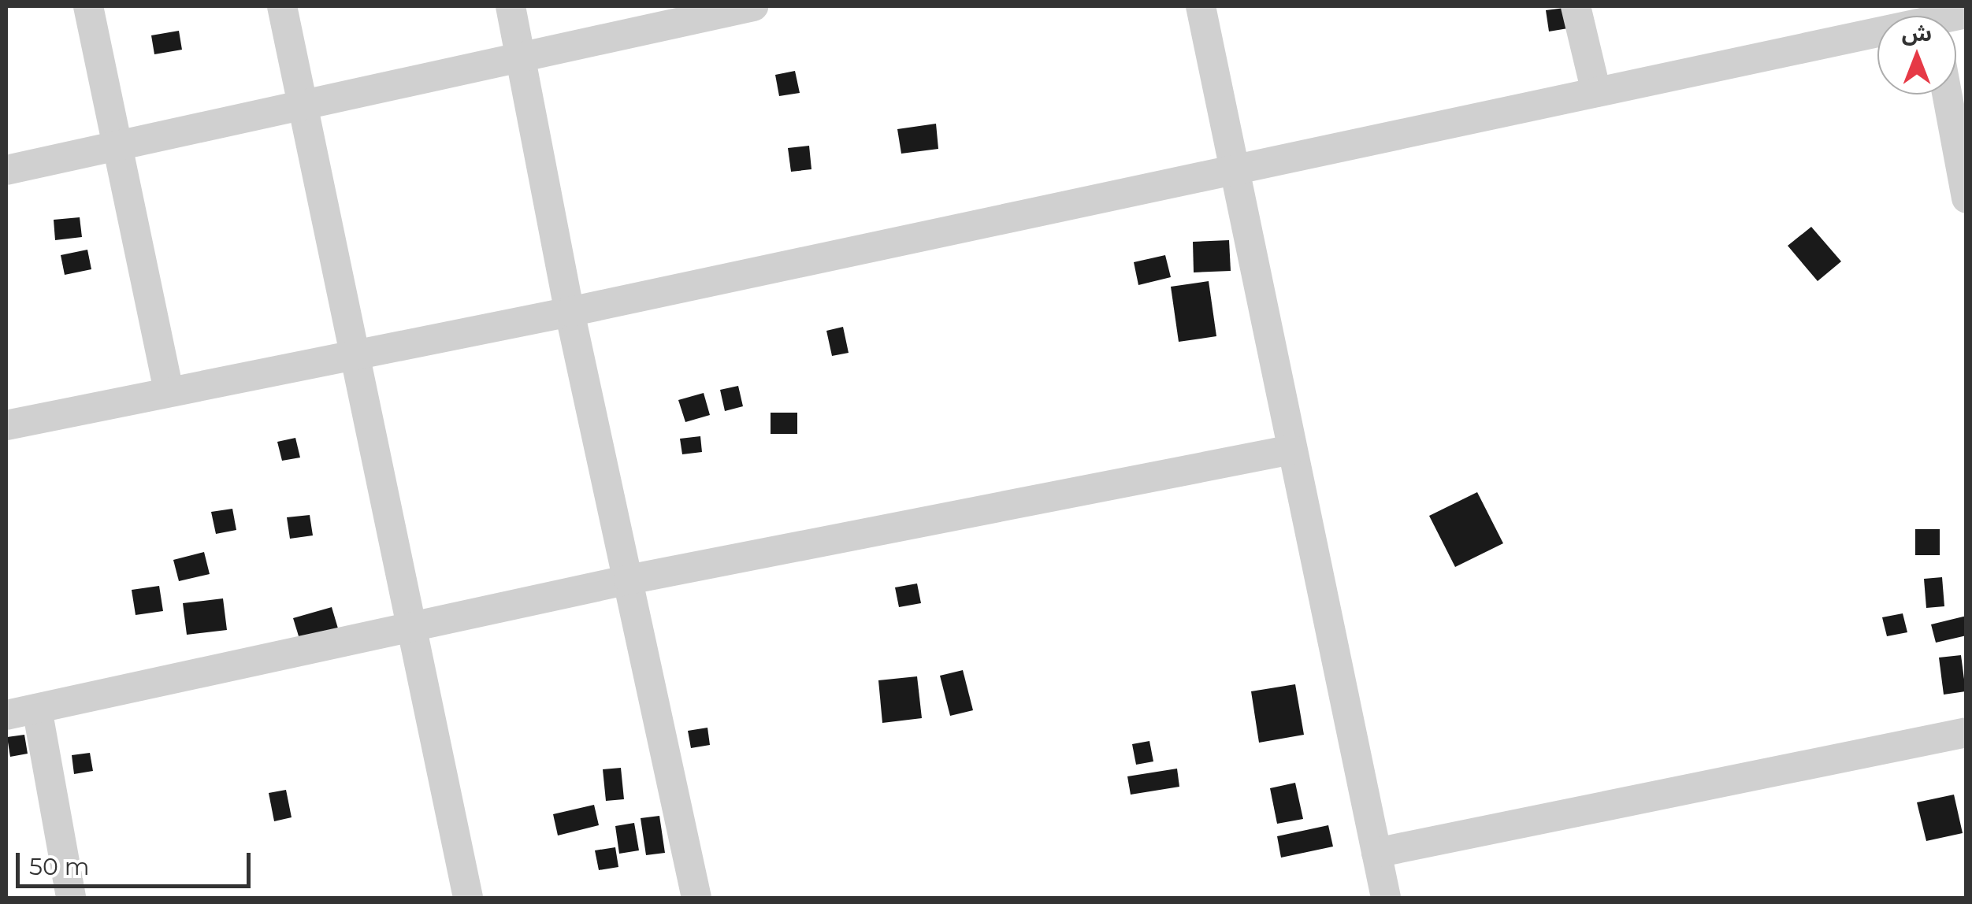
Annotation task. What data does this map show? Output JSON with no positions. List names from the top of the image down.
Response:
{
  "scale_bar": "50 m",
  "north": "top"
}
